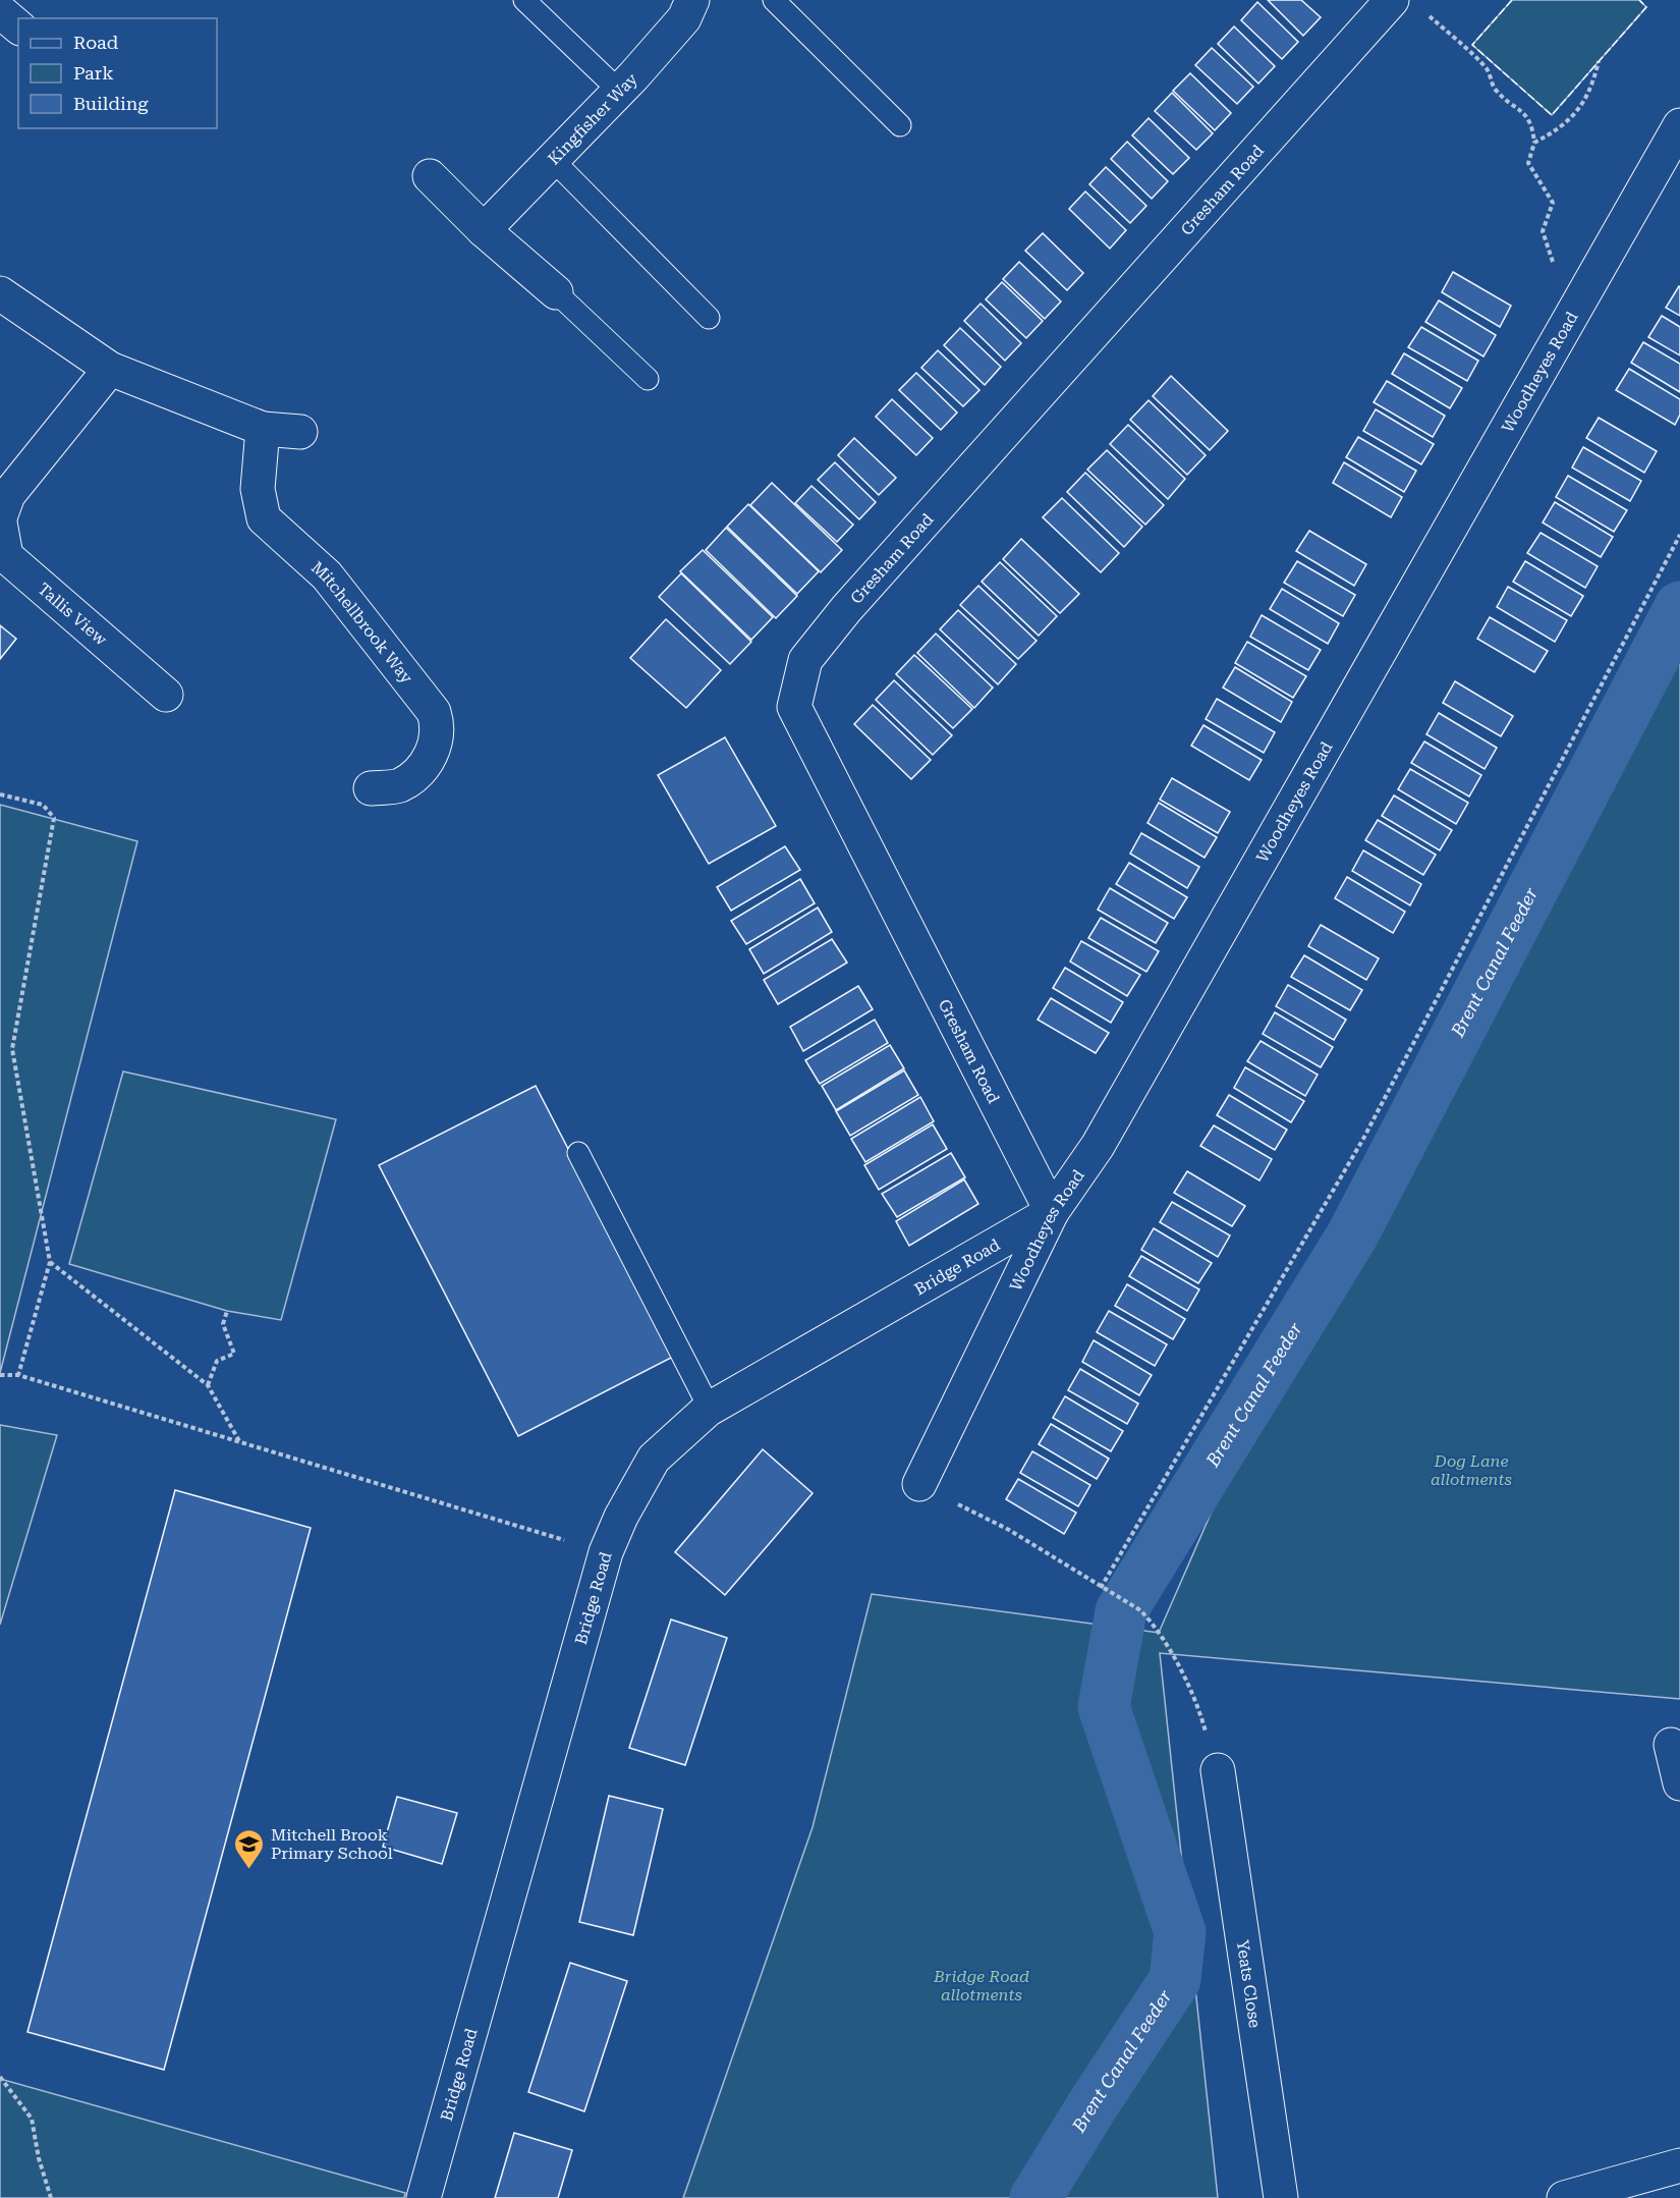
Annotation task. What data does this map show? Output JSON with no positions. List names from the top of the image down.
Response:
{
  "streets": {
    "street": [
      "Kingfisher Way",
      "Gresham Road",
      "Woodheyes Road",
      "Tallis View",
      "Mitchellbrook Way",
      "Bridge Road",
      "Yeats Close"
    ]
  },
  "crossings": [
    ["Gresham Road", "Woodheyes Road"],
    ["Gresham Road", "Bridge Road"],
    ["Woodheyes Road", "Bridge Road"]
  ],
  "water": ["Brent Canal Feeder"],
  "parks": ["Dog Lane allotments", "Bridge Road allotments"],
  "places": {
    "school or university": ["Mitchell Brook Primary School"]
  },
  "legend": ["Road", "Park", "Building"]
}
